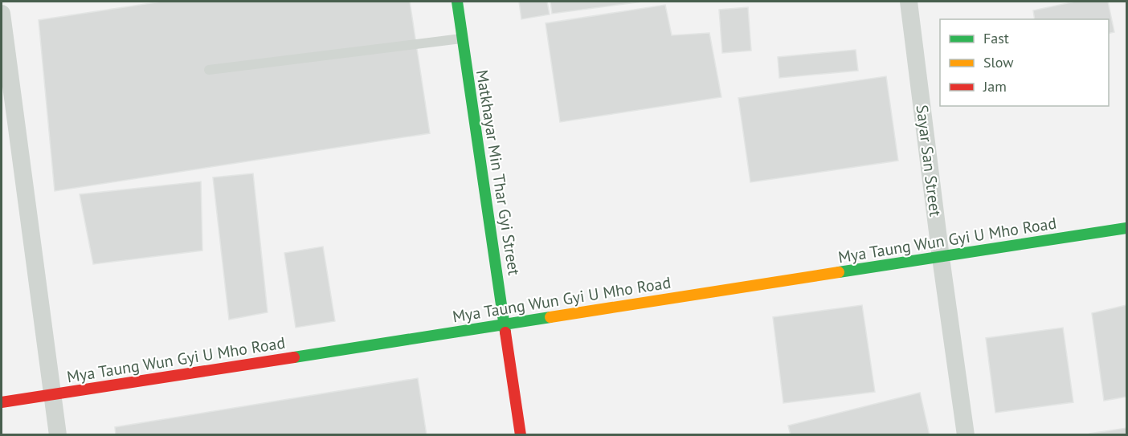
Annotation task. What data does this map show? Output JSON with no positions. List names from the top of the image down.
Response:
{
  "streets": {
    "street": ["Sayar San Street", "Matkhayar Min Thar Gyi Street", "Mya Taung Wun Gyi U Mho Road"]
  },
  "crossings": [
    ["Sayar San Street", "Mya Taung Wun Gyi U Mho Road"],
    ["Matkhayar Min Thar Gyi Street", "Mya Taung Wun Gyi U Mho Road"]
  ],
  "legend": ["Fast", "Slow", "Jam"]
}
